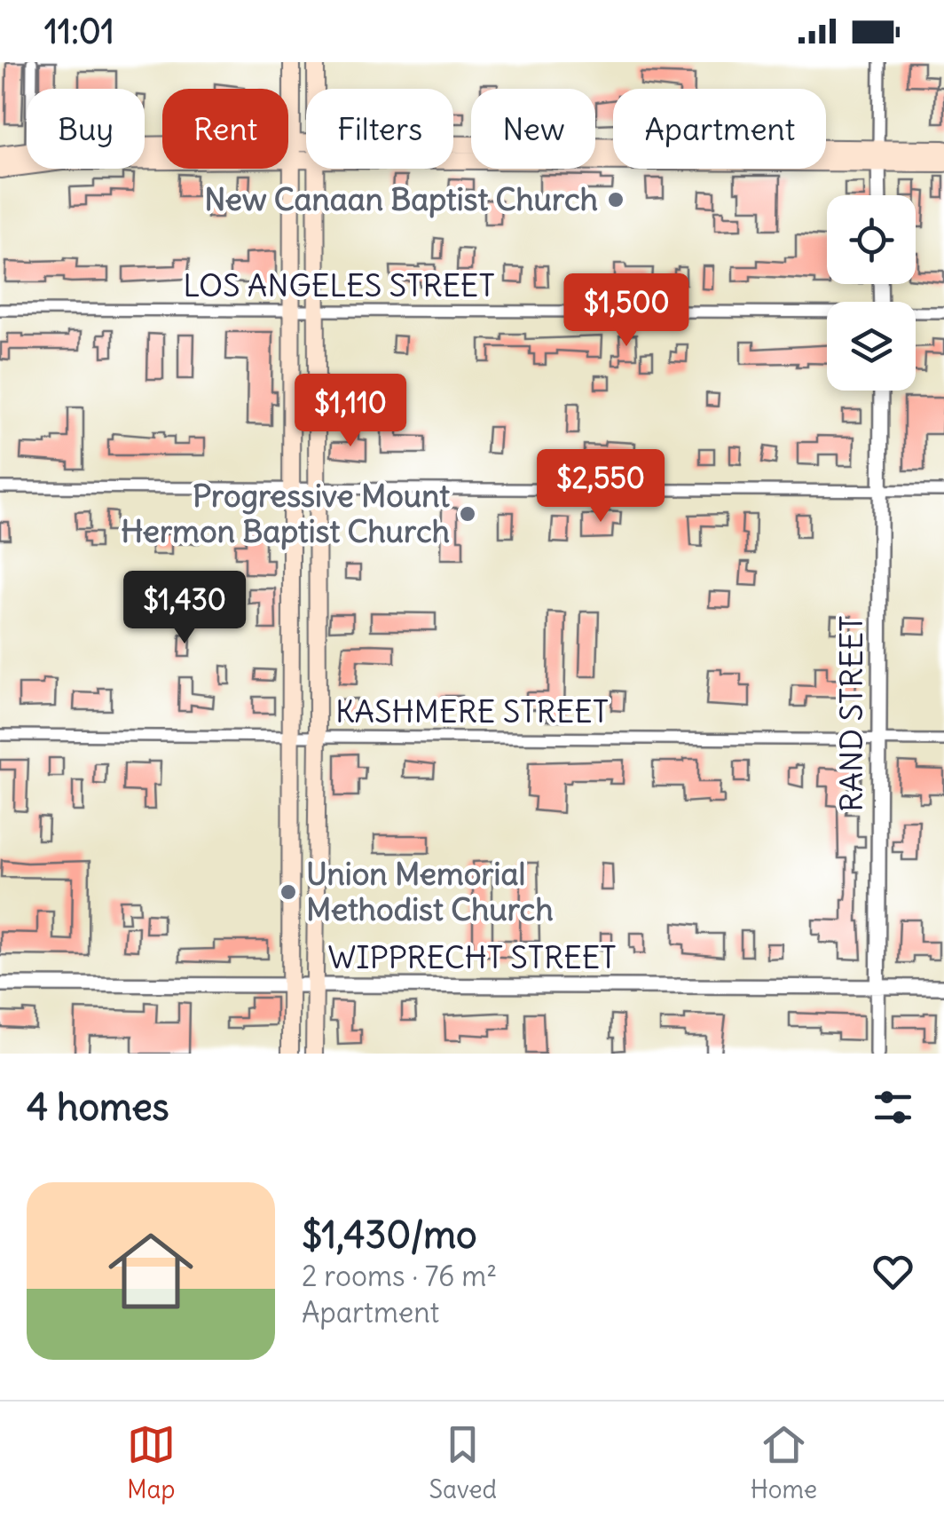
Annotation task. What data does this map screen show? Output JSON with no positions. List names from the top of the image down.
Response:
{
  "streets": {
    "street": [
      "LOS ANGELES STREET",
      "KASHMERE STREET",
      "RAND STREET",
      "WIPPRECHT STREET"
    ]
  },
  "crossings": [
    ["KASHMERE STREET", "RAND STREET"],
    ["RAND STREET", "WIPPRECHT STREET"]
  ],
  "places": ["New Canaan Baptist Church", "Progressive Mount Hermon Baptist Church", "Union Memorial Methodist Church"],
  "page": {
    "status": "11:01",
    "chip": [
      "Buy",
      "Rent",
      "Filters",
      "New",
      "Apartment"
    ],
    "price": [
      "$1,500",
      "$1,110",
      "$2,550",
      "$1,430"
    ],
    "heading": "4 homes",
    "list": [
      {
        "name": "$1,430/mo",
        "note": "2 rooms · 76 m² · Apartment"
      }
    ],
    "tabs": ["Map", "Saved", "Home"]
  }
}
